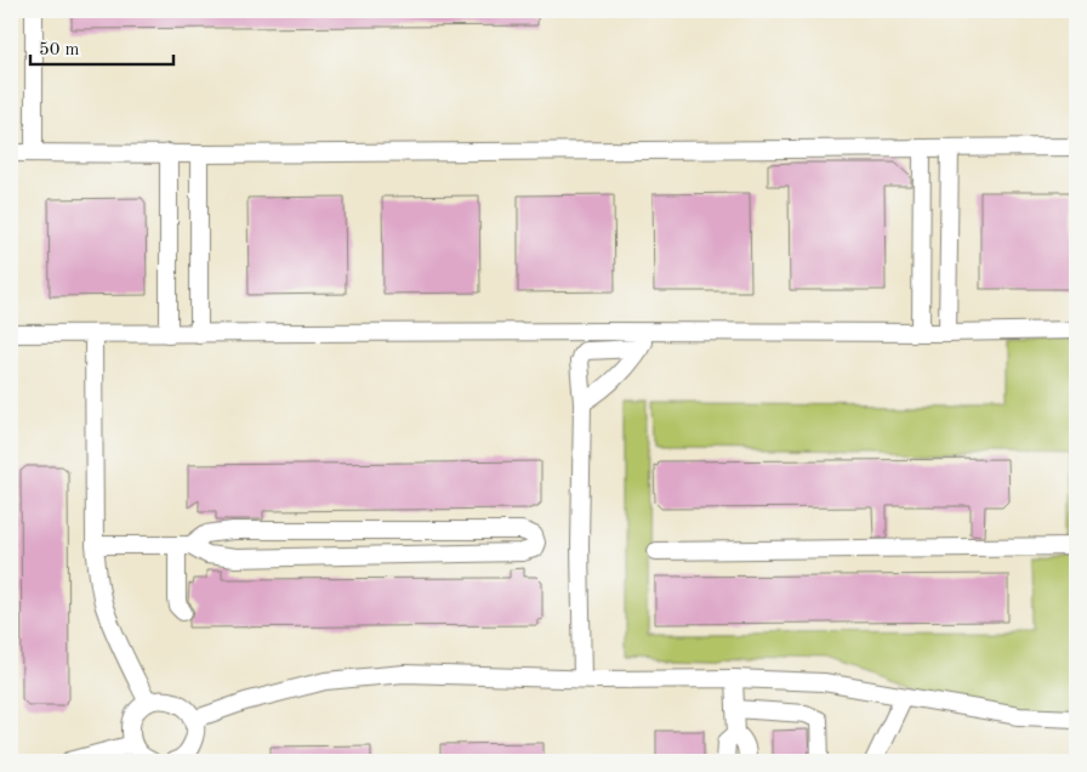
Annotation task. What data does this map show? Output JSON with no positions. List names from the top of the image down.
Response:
{
  "scale_bar": "50 m"
}
